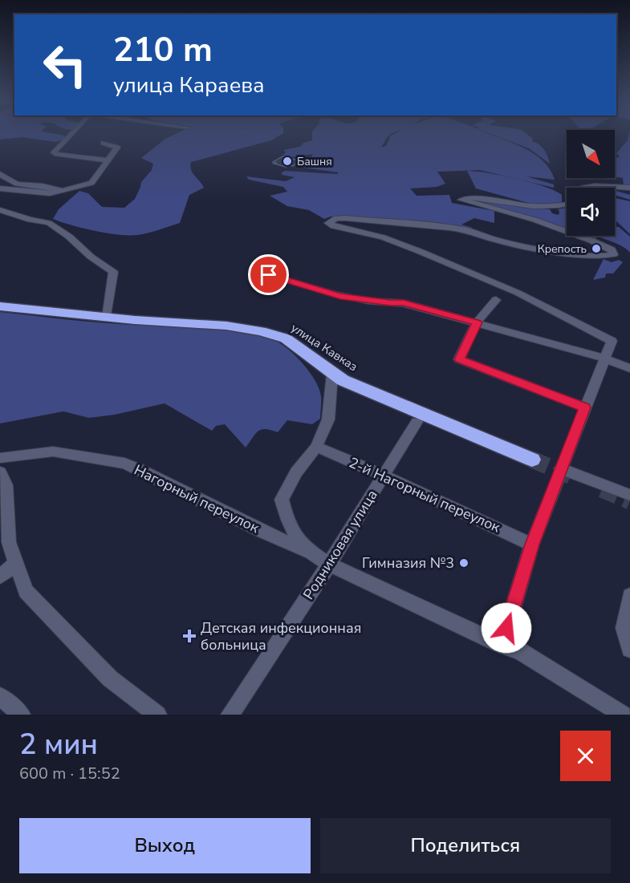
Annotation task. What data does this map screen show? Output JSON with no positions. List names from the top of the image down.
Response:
{
  "streets": {
    "highway": ["улица Кавказ"],
    "street": ["2-й Нагорный переулок", "Нагорный переулок", "Родниковая улица"]
  },
  "crossings": [
    ["2-й Нагорный переулок", "Родниковая улица"],
    ["Нагорный переулок", "Родниковая улица"]
  ],
  "places": {
    "other": ["Башня", "Крепость", "Гимназия №3"],
    "health": ["Детская инфекционная больница"]
  },
  "north": "bottom right",
  "page": {
    "turn": ["210 m", "улица Караева"],
    "heading": ["2 мин", "600 m · 15:52"],
    "buttons": ["Выход", "Поделиться"]
  }
}
